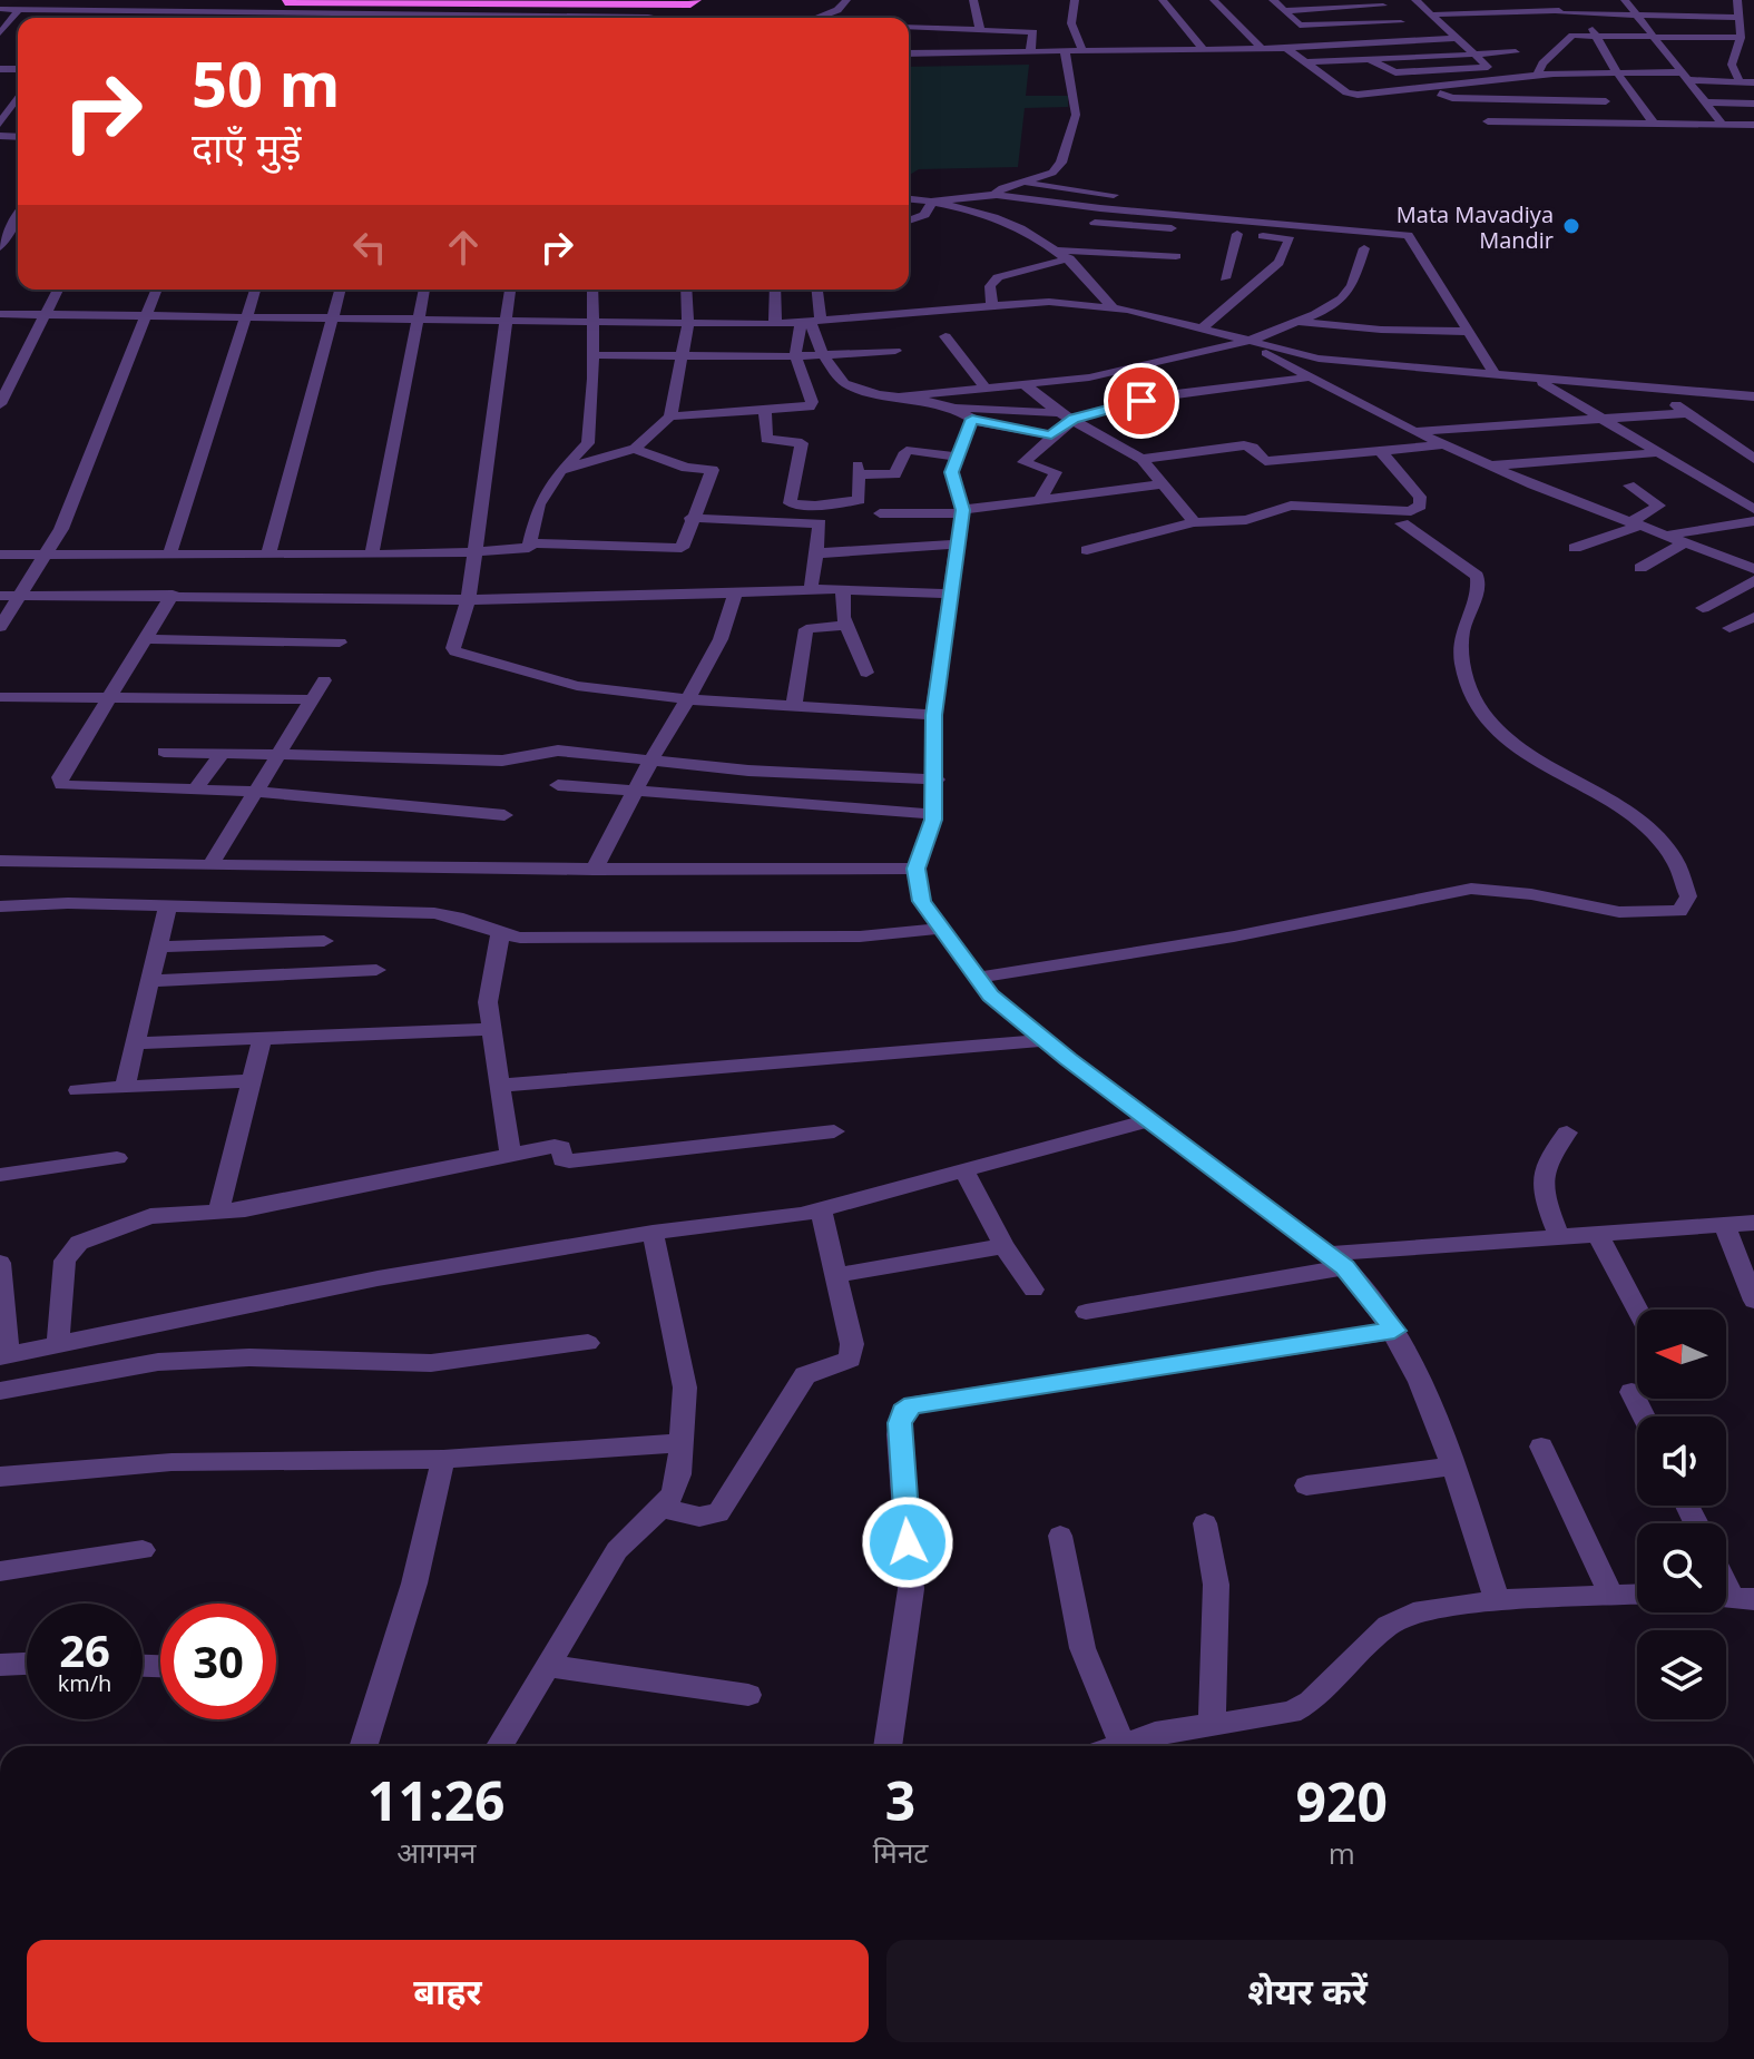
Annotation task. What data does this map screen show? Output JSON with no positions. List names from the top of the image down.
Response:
{
  "places": ["Mata Mavadiya Mandir"],
  "north": "left",
  "page": {
    "turn": ["50 m", "दाएँ मुड़ें"],
    "speed": "26 km/h",
    "limit": "30",
    "eta": [
      "11:26",
      "आगमन",
      "3",
      "मिनट",
      "920",
      "m"
    ],
    "buttons": ["बाहर", "शेयर करें"]
  }
}
